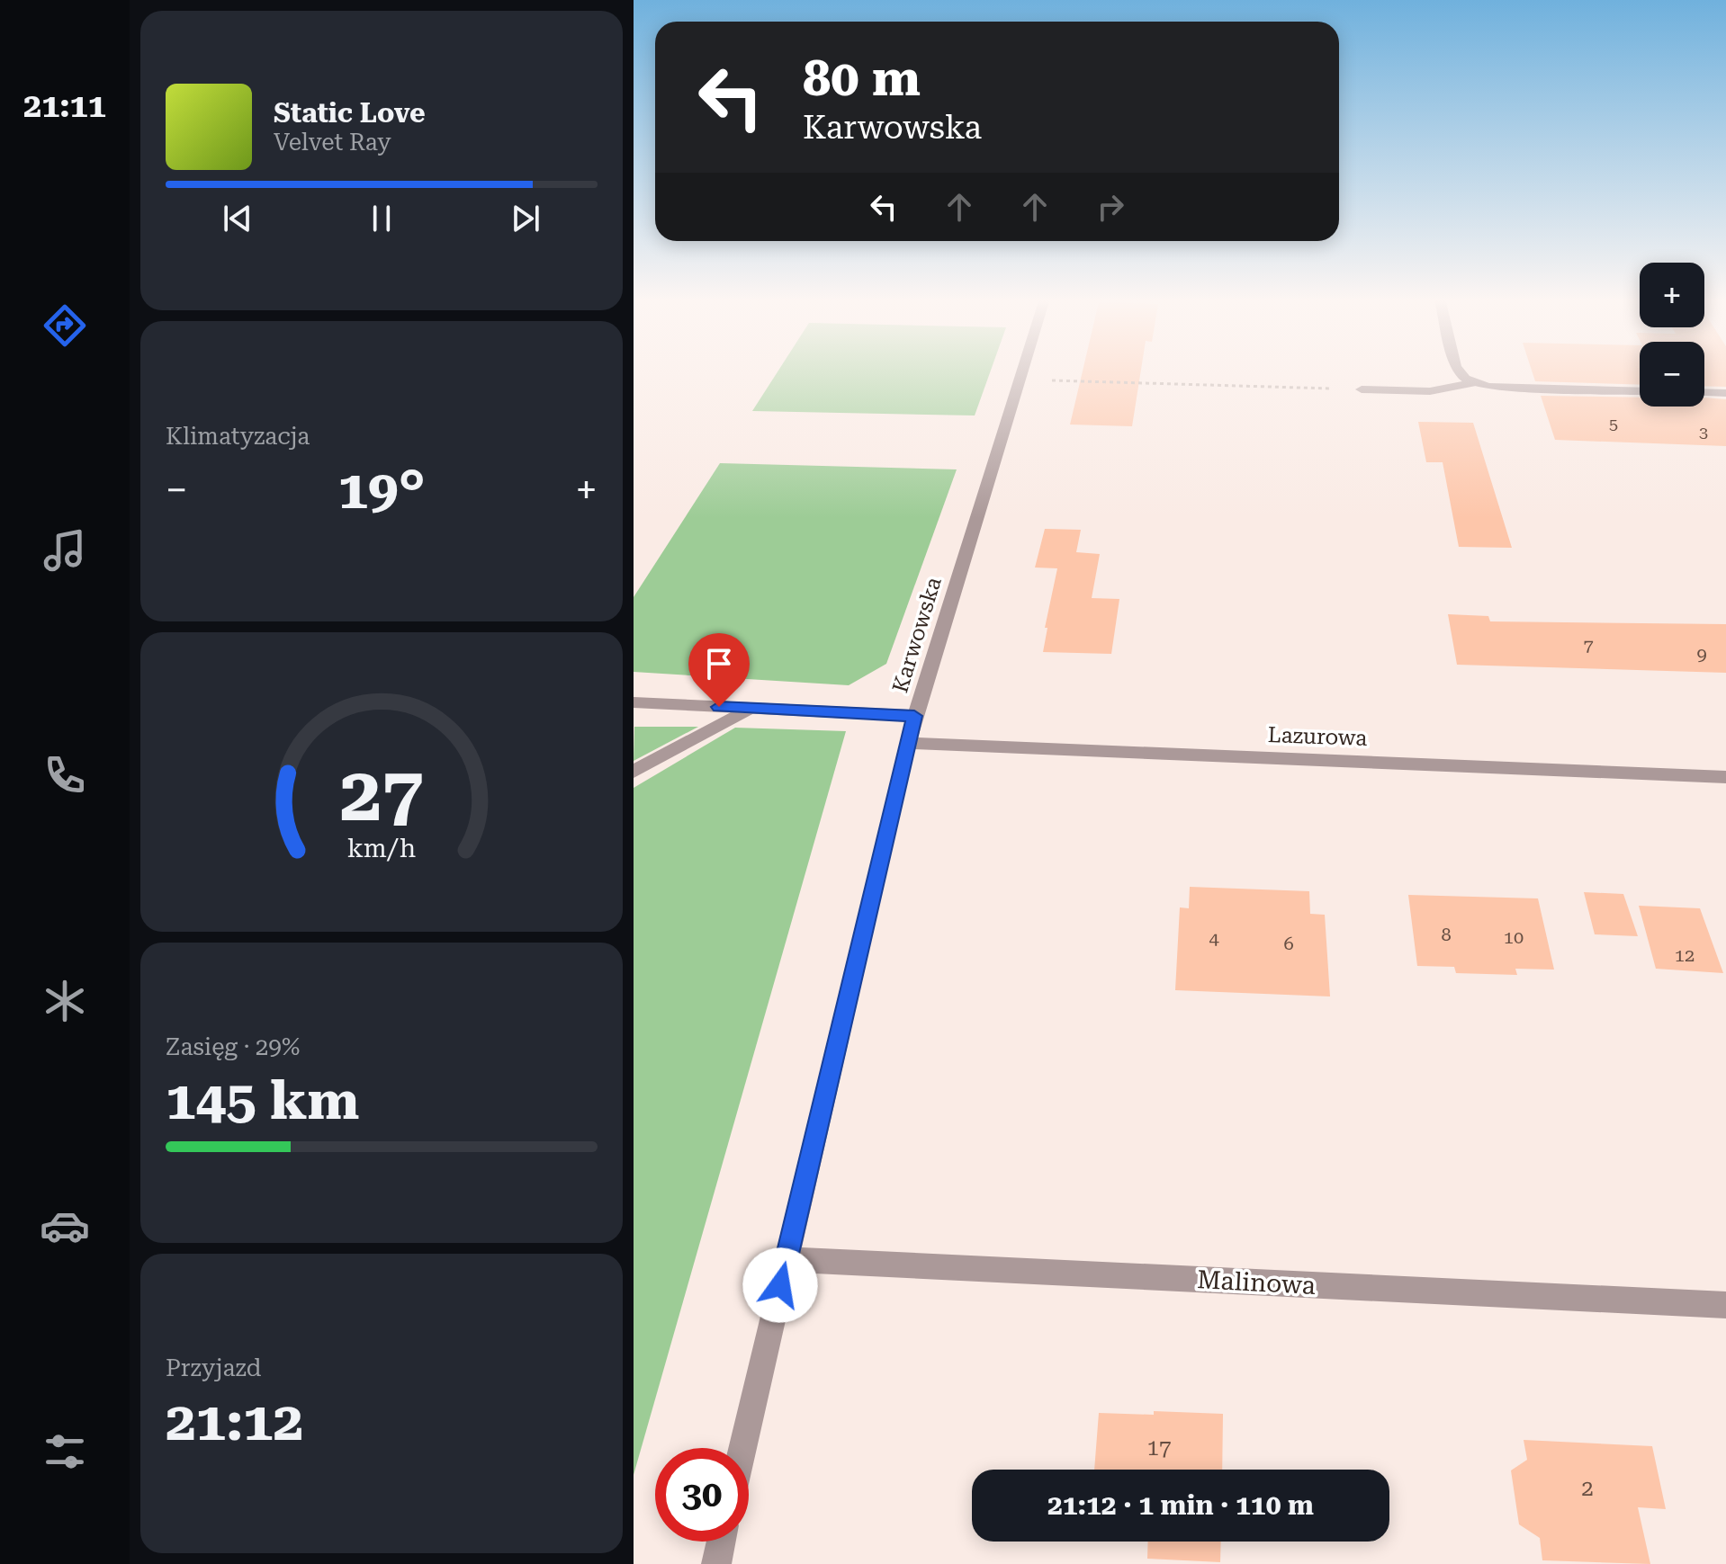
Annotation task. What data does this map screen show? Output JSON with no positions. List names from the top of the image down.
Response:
{
  "streets": {
    "street": ["Karwowska", "Lazurowa", "Malinowa"]
  },
  "house_numbers": [
    "5",
    "3",
    "7",
    "9",
    "8",
    "10",
    "4",
    "6",
    "12",
    "17",
    "2"
  ],
  "page": {
    "tabs": "21:11",
    "turn": ["80 m", "Karwowska"],
    "song": ["Static Love", "Velvet Ray"],
    "map_buttons": ["+", "−"],
    "tile": [
      "Klimatyzacja",
      ["Zasięg · 29%", "145 km"],
      ["Przyjazd", "21:12"]
    ],
    "heat": ["−", "19°", "+"],
    "limit": "30",
    "trip": "21:12 · 1 min · 110 m",
    "gauge": ["27", "km/h"]
  }
}
